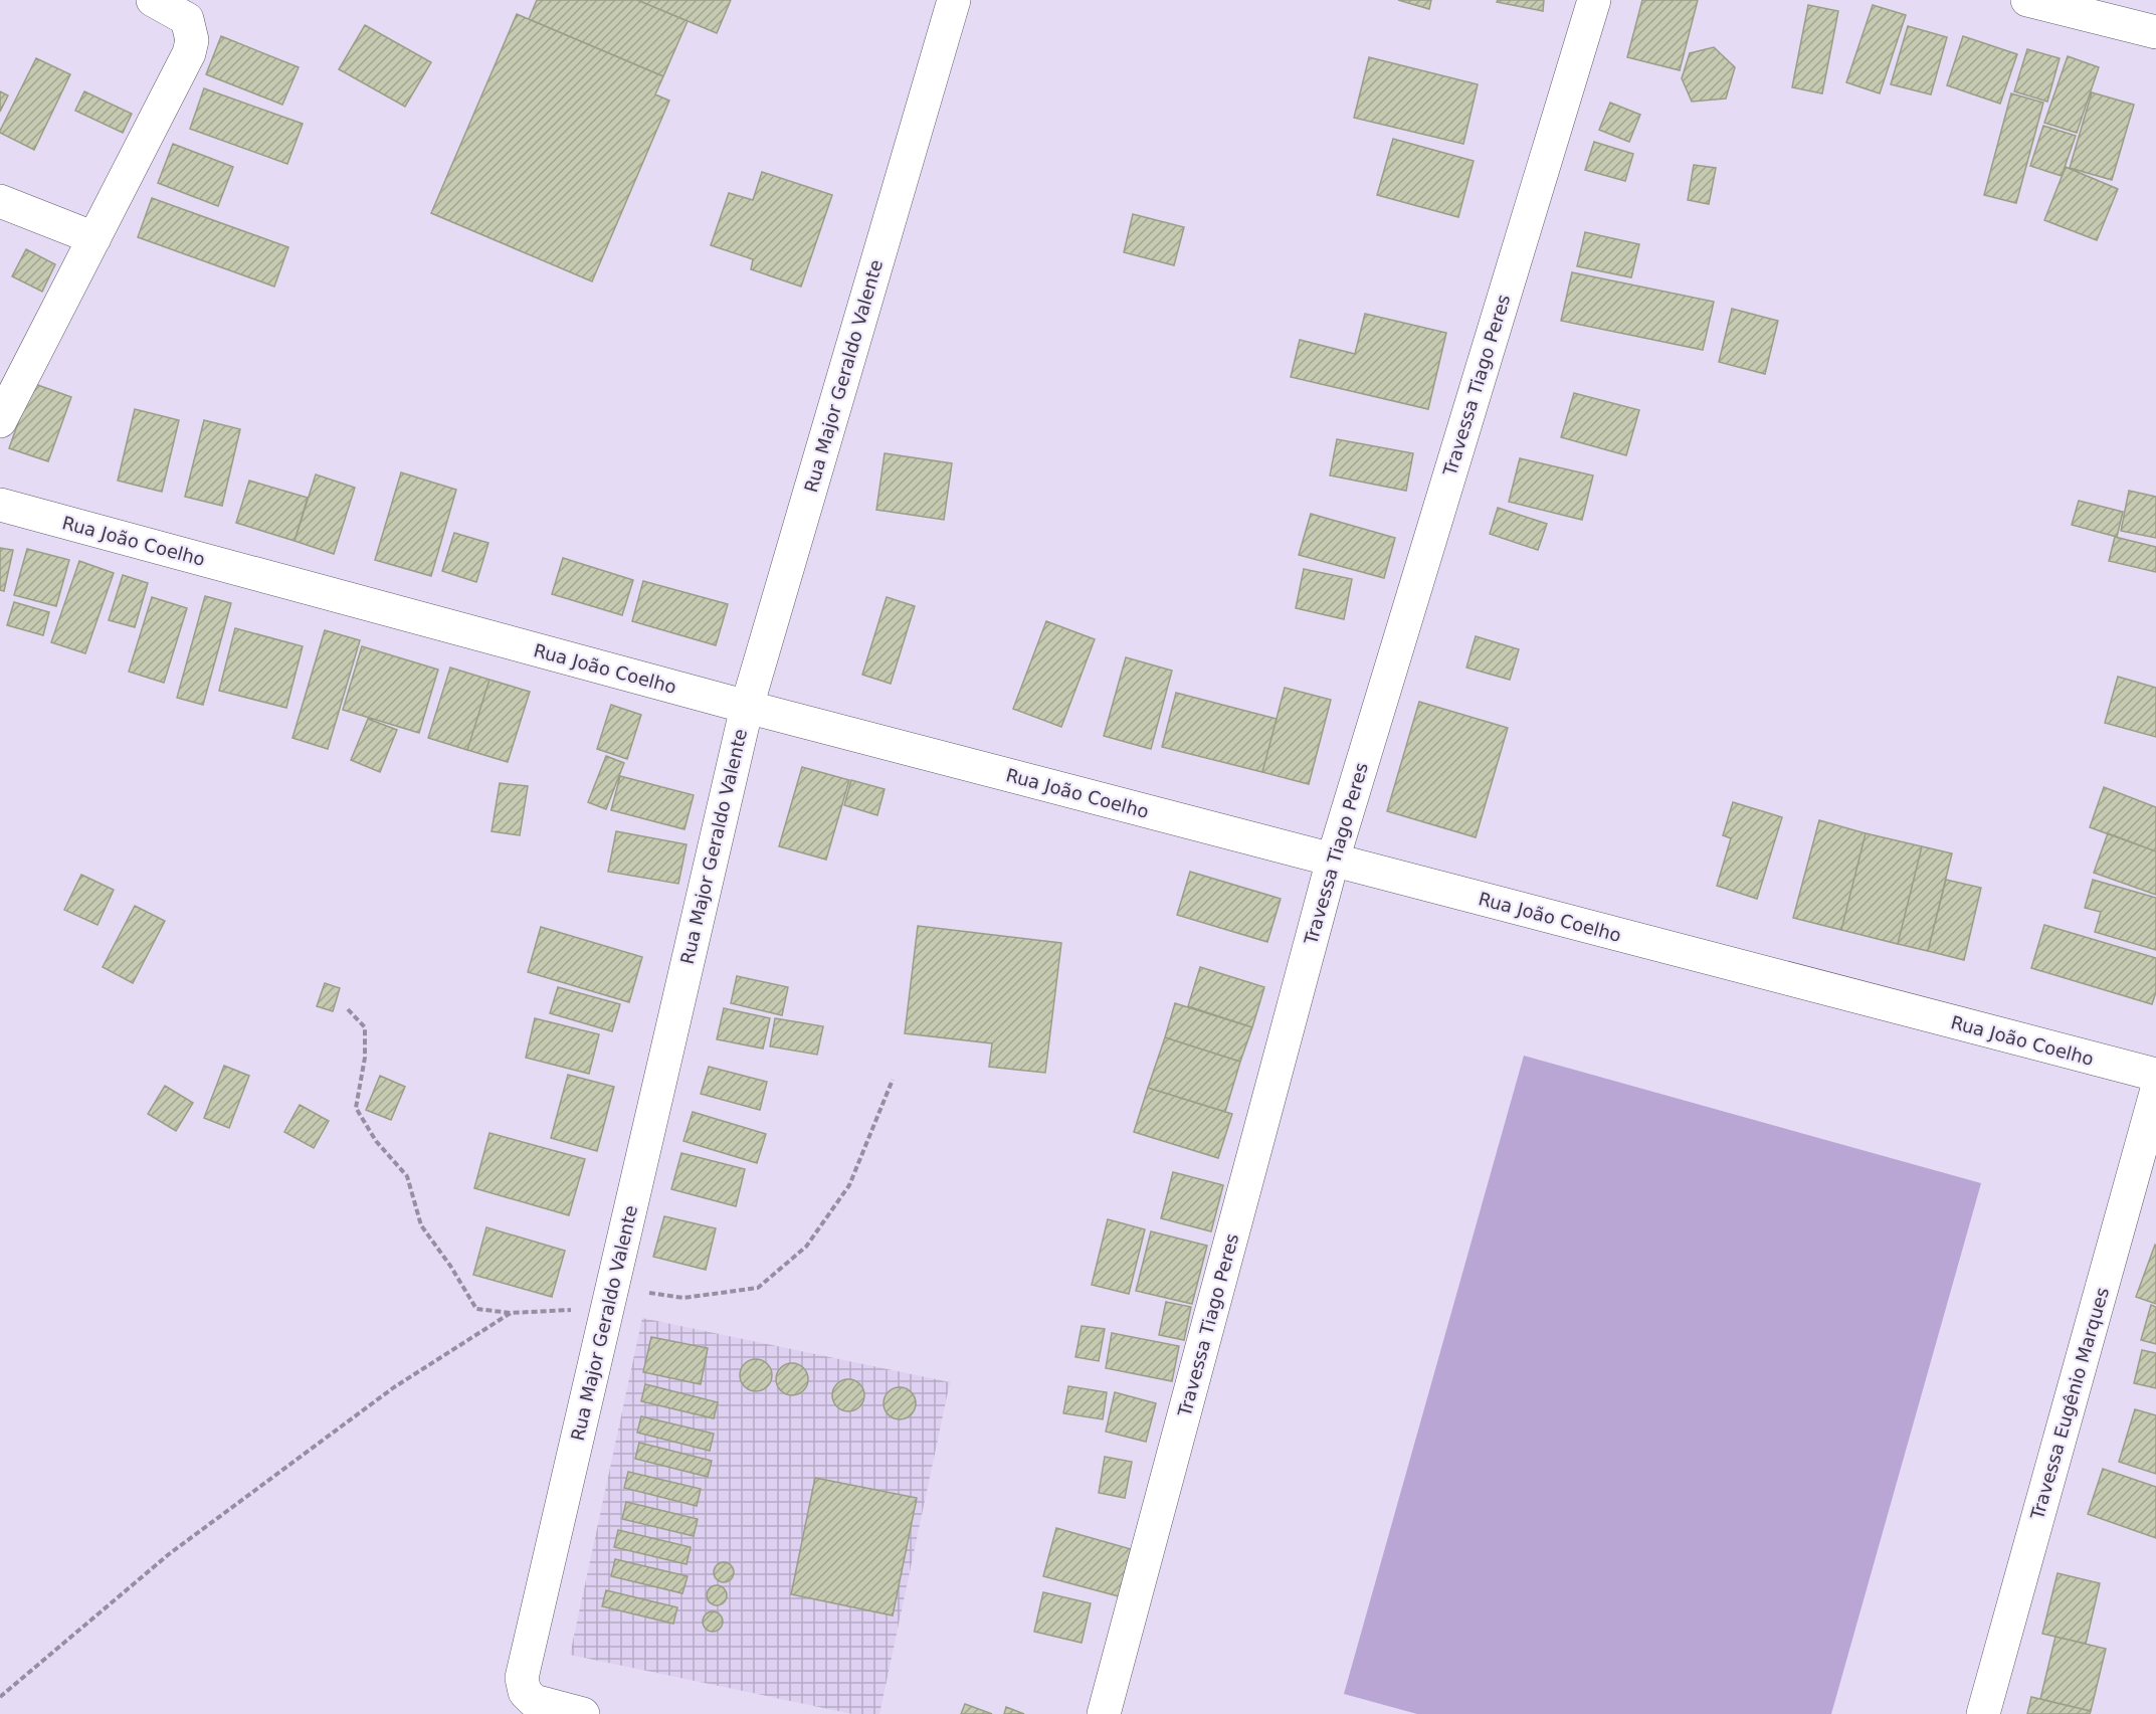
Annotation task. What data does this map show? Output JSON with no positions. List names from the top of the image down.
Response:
{
  "streets": {
    "street": [
      "Rua Major Geraldo Valente",
      "Travessa Tiago Peres",
      "Rua João Coelho",
      "Travessa Eugênio Marques"
    ]
  },
  "crossings": [
    ["Rua Major Geraldo Valente", "Rua João Coelho"],
    ["Travessa Tiago Peres", "Rua João Coelho"]
  ]
}
